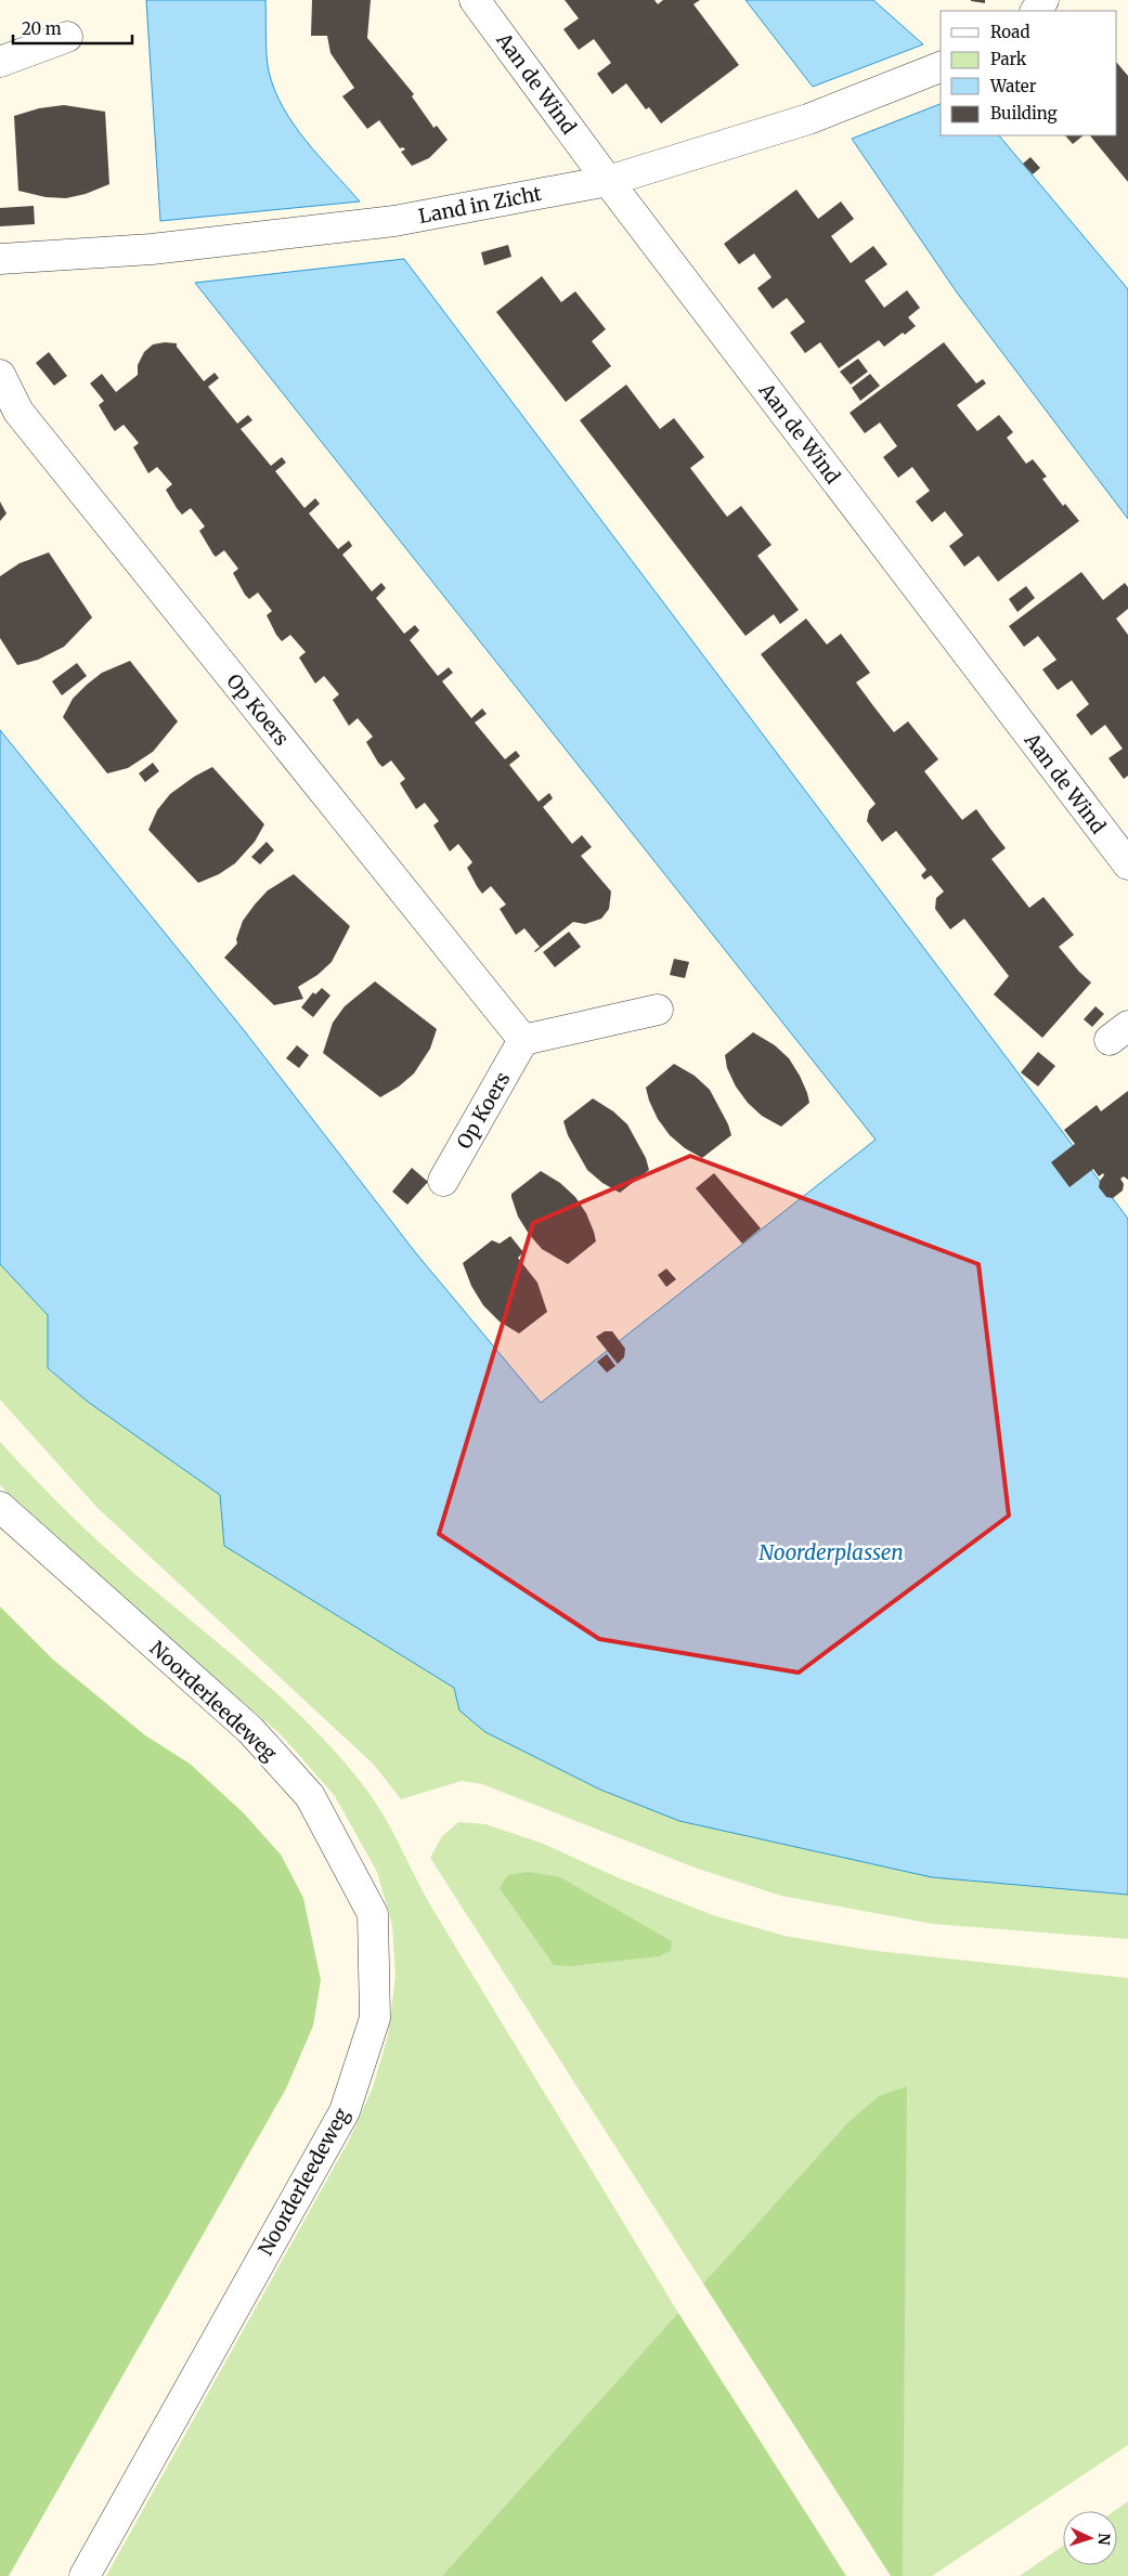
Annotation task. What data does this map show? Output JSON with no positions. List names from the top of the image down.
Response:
{
  "streets": {
    "street": [
      "Aan de Wind",
      "Land in Zicht",
      "Op Koers",
      "Noorderleedeweg"
    ]
  },
  "crossings": [
    ["Aan de Wind", "Land in Zicht"]
  ],
  "water": ["Noorderplassen"],
  "legend": [
    "Road",
    "Park",
    "Water",
    "Building"
  ],
  "scale_bar": "20 m",
  "north": "right"
}
